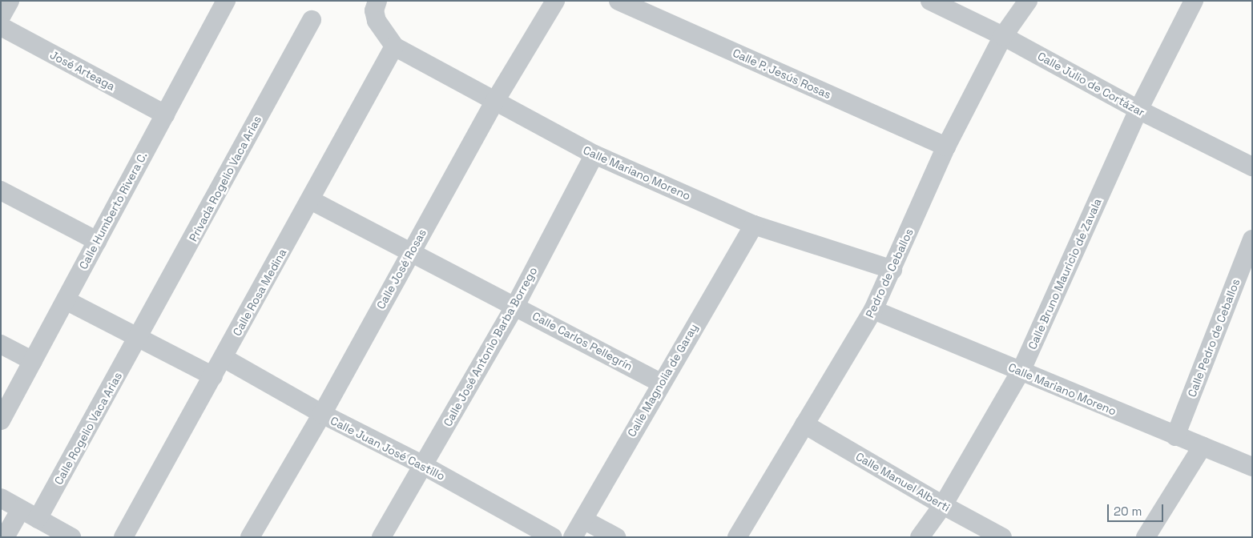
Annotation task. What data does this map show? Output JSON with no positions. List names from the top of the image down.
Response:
{
  "streets": {
    "street": [
      "José Arteaga",
      "Calle P. Jesús Rosas",
      "Calle Julio de Cortázar",
      "Calle Mariano Moreno",
      "Privada Rogelio Vaca Arias",
      "Calle Humberto Rivera C.",
      "Calle José Rosas",
      "Pedro de Ceballos",
      "Calle Bruno Mauricio de Zavala",
      "Calle Rosa Medina",
      "Calle Pedro de Ceballos",
      "Calle Carlos Pellegrín",
      "Calle José Antonio Barba Borrego",
      "Calle Magnolia de Garay",
      "Calle Rogelio Vaca Arias",
      "Calle Juan José Castillo",
      "Calle Manuel Alberti"
    ]
  },
  "crossings": [
    ["José Arteaga", "Calle Humberto Rivera C."],
    ["Calle P. Jesús Rosas", "Pedro de Ceballos"],
    ["Calle Julio de Cortázar", "Pedro de Ceballos"],
    ["Calle Julio de Cortázar", "Calle Bruno Mauricio de Zavala"],
    ["Calle Mariano Moreno", "Calle José Rosas"],
    ["Calle Mariano Moreno", "Pedro de Ceballos"],
    ["Calle Mariano Moreno", "Calle Bruno Mauricio de Zavala"],
    ["Calle Mariano Moreno", "Calle Rosa Medina"],
    ["Calle Mariano Moreno", "Calle Pedro de Ceballos"],
    ["Calle Mariano Moreno", "Calle José Antonio Barba Borrego"],
    ["Calle Mariano Moreno", "Calle Magnolia de Garay"],
    ["Privada Rogelio Vaca Arias", "Calle Rogelio Vaca Arias"],
    ["Calle José Rosas", "Calle Carlos Pellegrín"],
    ["Calle José Rosas", "Calle Juan José Castillo"],
    ["Pedro de Ceballos", "Calle Manuel Alberti"],
    ["Calle Bruno Mauricio de Zavala", "Calle Manuel Alberti"],
    ["Calle Rosa Medina", "Calle Carlos Pellegrín"],
    ["Calle Rosa Medina", "Calle Juan José Castillo"],
    ["Calle Carlos Pellegrín", "Calle José Antonio Barba Borrego"],
    ["Calle Carlos Pellegrín", "Calle Magnolia de Garay"],
    ["Calle José Antonio Barba Borrego", "Calle Juan José Castillo"]
  ],
  "scale_bar": "20 m"
}
